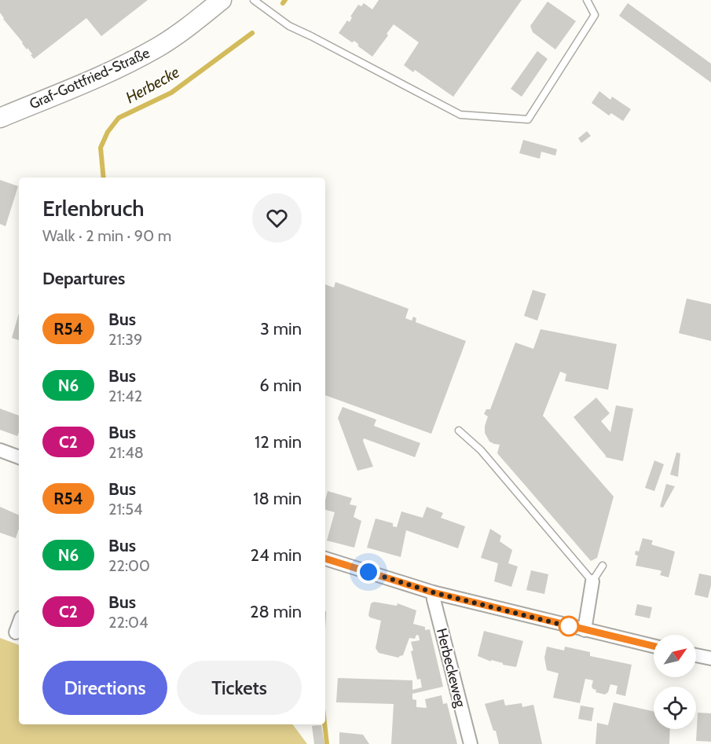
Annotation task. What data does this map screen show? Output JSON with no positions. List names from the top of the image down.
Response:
{
  "streets": {
    "street": ["Graf-Gottfried-Straße", "Herbeckeweg"]
  },
  "water": ["Herbecke"],
  "lines": ["bus line R54"],
  "north": "top right",
  "page": {
    "heading": [
      ["Erlenbruch", "Walk · 2 min · 90 m"],
      "Departures"
    ],
    "list": [
      {
        "mark": "R54",
        "name": "Bus",
        "note": "21:39",
        "value": "3 min"
      },
      {
        "mark": "N6",
        "name": "Bus",
        "note": "21:42",
        "value": "6 min"
      },
      {
        "mark": "C2",
        "name": "Bus",
        "note": "21:48",
        "value": "12 min"
      },
      {
        "mark": "R54",
        "name": "Bus",
        "note": "21:54",
        "value": "18 min"
      },
      {
        "mark": "N6",
        "name": "Bus",
        "note": "22:00",
        "value": "24 min"
      },
      {
        "mark": "C2",
        "name": "Bus",
        "note": "22:04",
        "value": "28 min"
      }
    ],
    "buttons": ["Directions", "Tickets"]
  }
}
